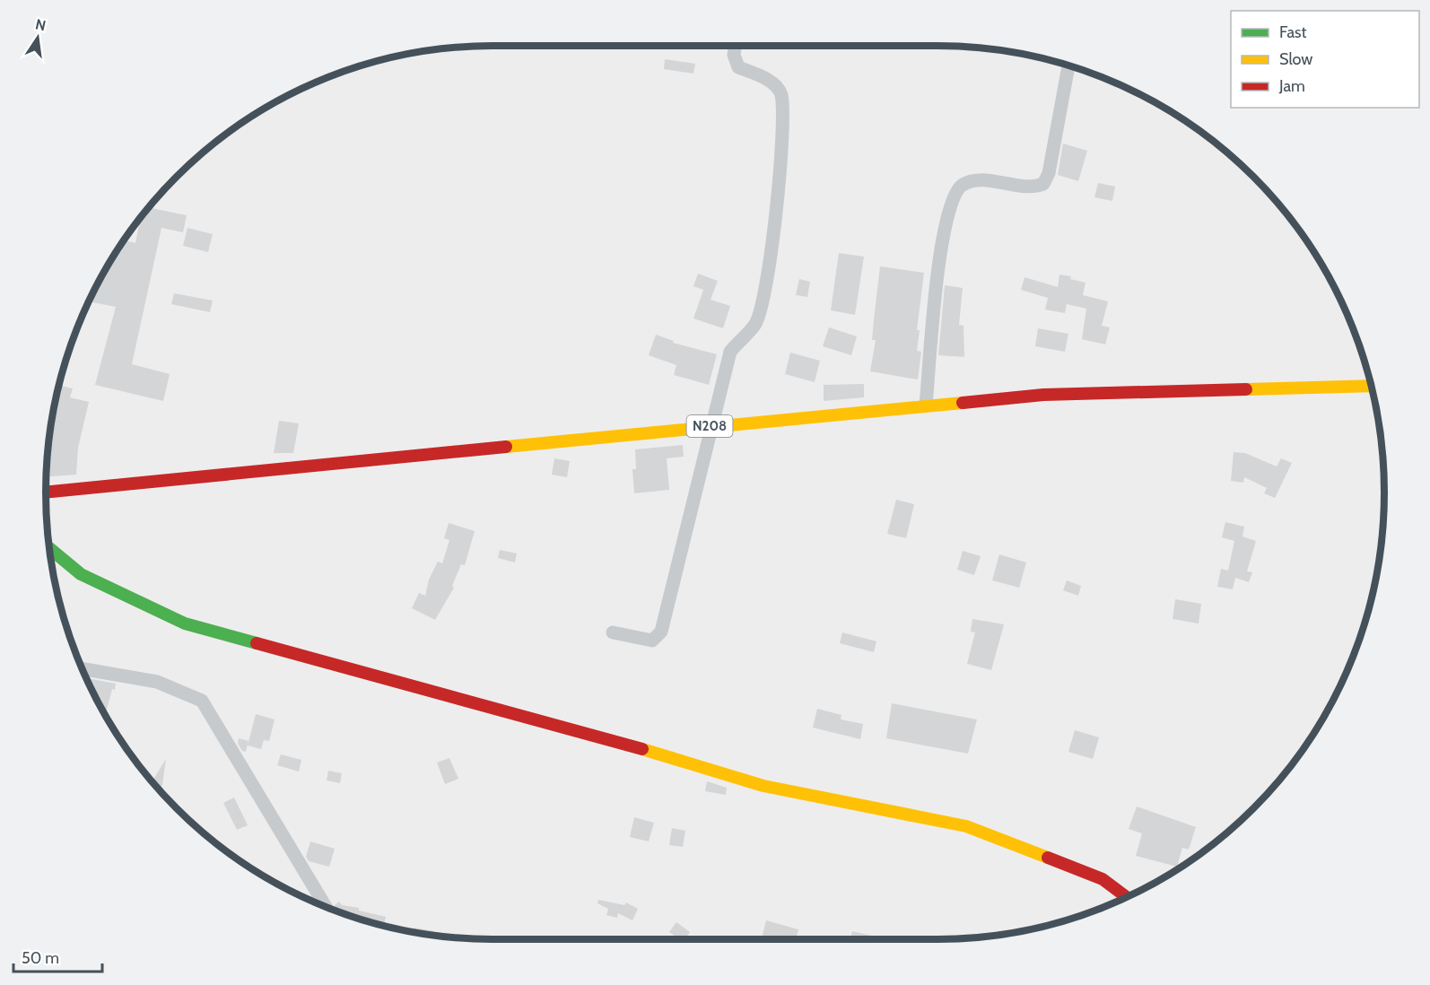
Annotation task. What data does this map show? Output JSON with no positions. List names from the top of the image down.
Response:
{
  "streets": {
    "main road": ["N208"]
  },
  "legend": ["Fast", "Slow", "Jam"],
  "scale_bar": "50 m",
  "north": "top"
}
